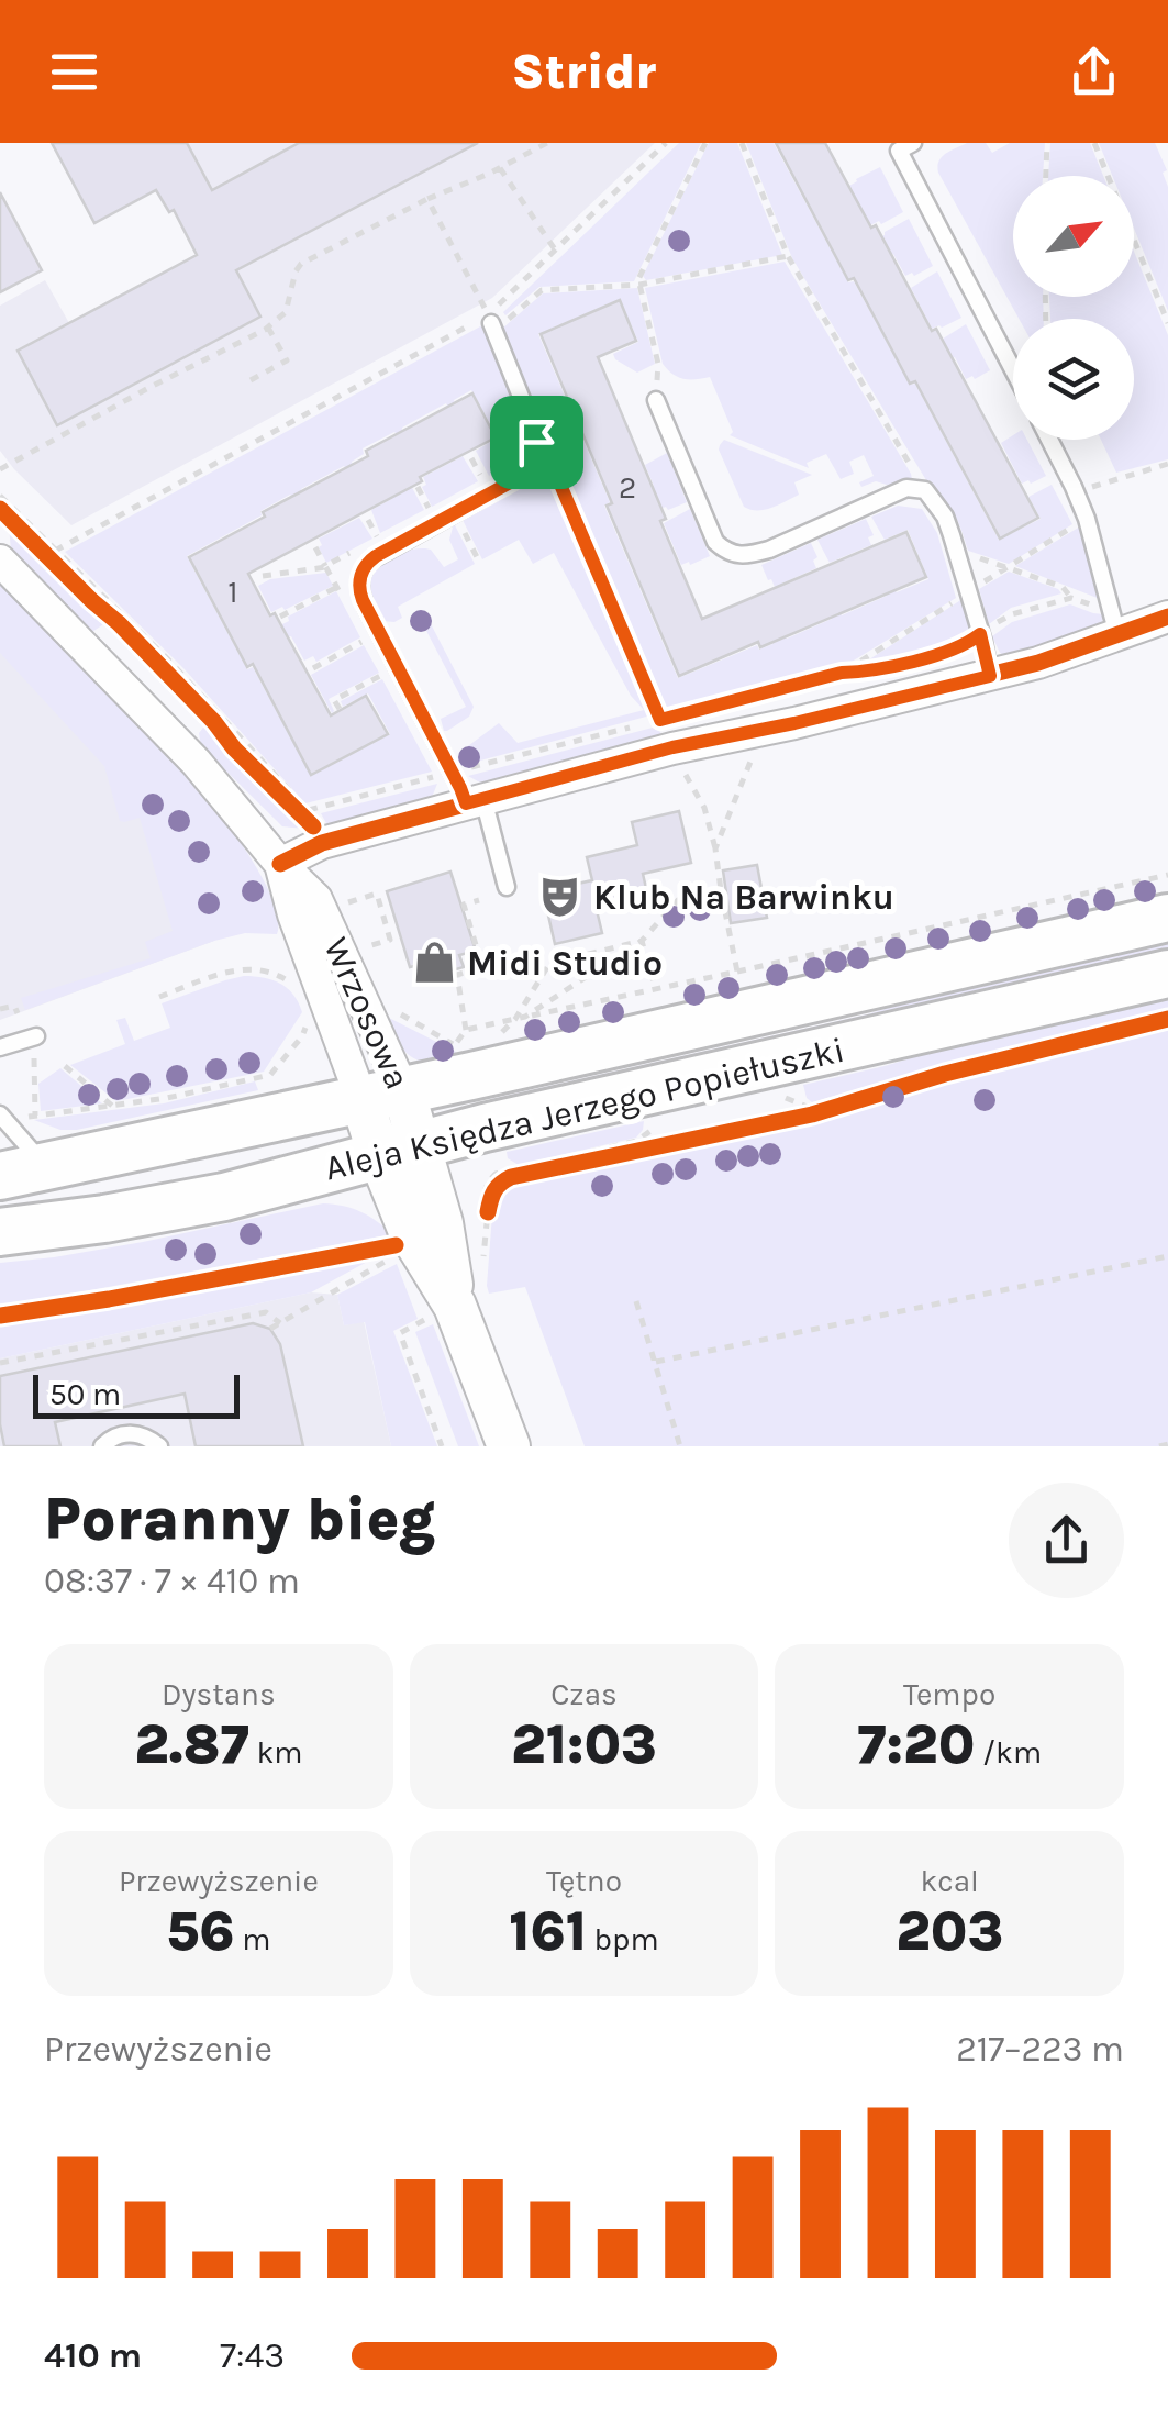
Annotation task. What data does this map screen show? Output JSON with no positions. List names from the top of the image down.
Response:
{
  "streets": {
    "main road": ["Aleja Księdza Jerzego Popiełuszki"],
    "street": ["Wrzosowa"]
  },
  "crossings": [
    ["Wrzosowa", "Aleja Księdza Jerzego Popiełuszki"]
  ],
  "places": {
    "theatre": ["Klub Na Barwinku"],
    "shop": ["Midi Studio"]
  },
  "house_numbers": ["2", "1"],
  "scale_bar": "50 m",
  "north": "top right",
  "page": {
    "header": "Stridr",
    "scale": "50 m",
    "heading": ["Poranny bieg", "08:37 · 7 × 410 m"],
    "stats": [
      ["Dystans", "2.87 km"],
      ["Czas", "21:03"],
      ["Tempo", "7:20 /km"],
      ["Przewyższenie", "56 m"],
      ["Tętno", "161 bpm"],
      ["kcal", "203"]
    ],
    "chart": ["Przewyższenie", "217–223 m"],
    "list": [
      {
        "name": "410 m",
        "note": "7:43"
      }
    ]
  }
}
